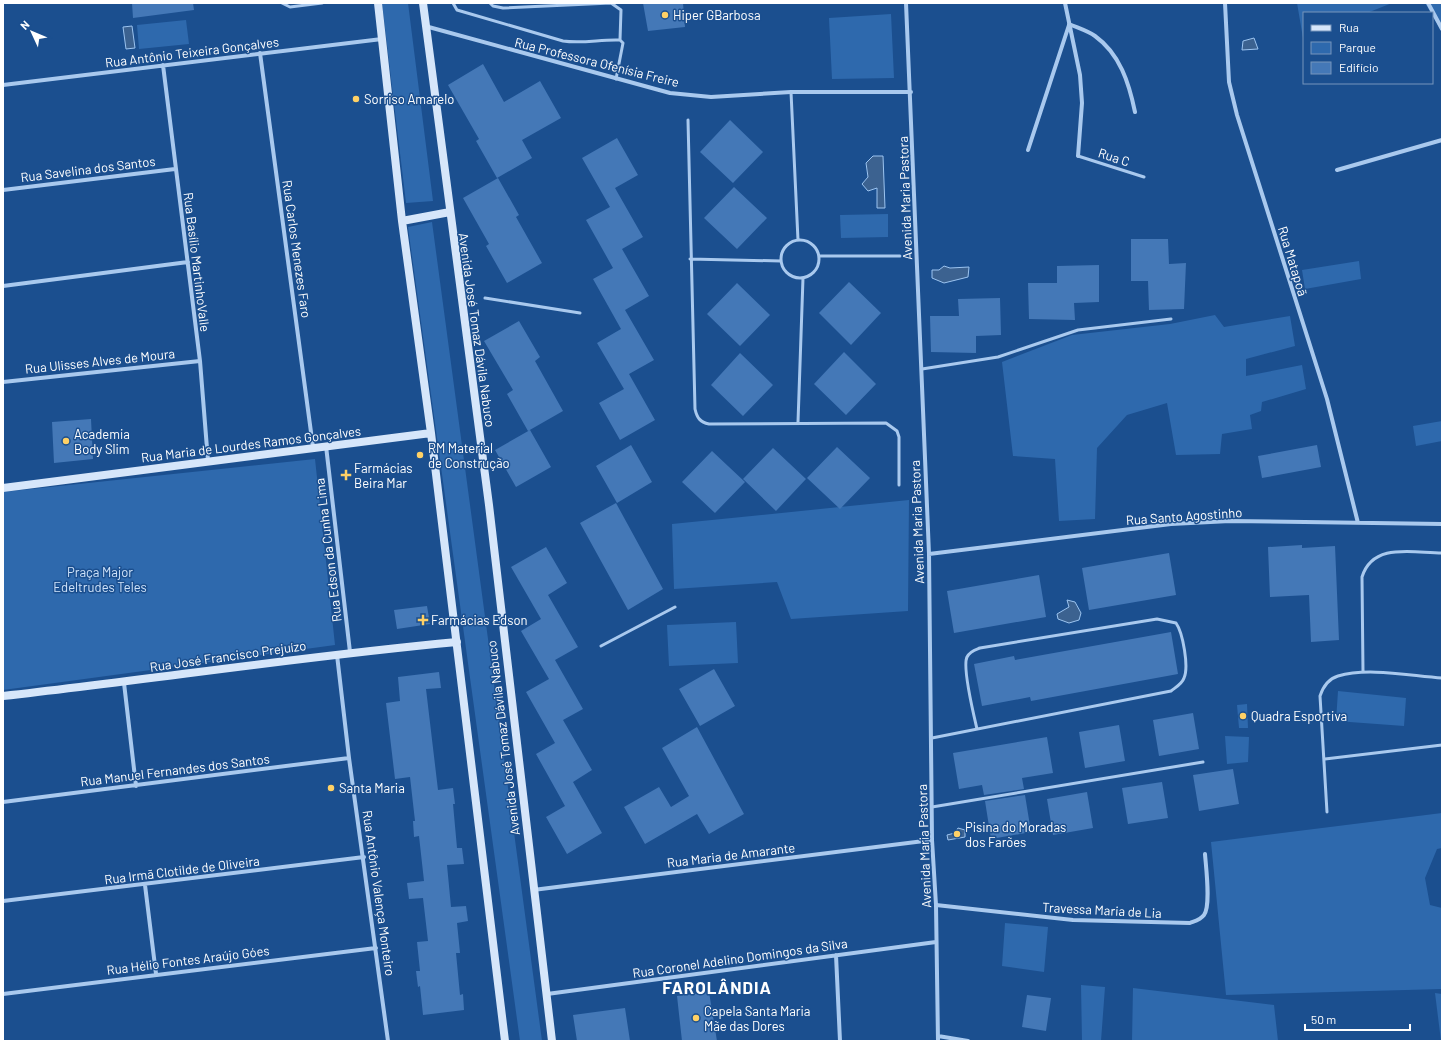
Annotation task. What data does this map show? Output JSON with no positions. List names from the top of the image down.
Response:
{
  "streets": {
    "main road": ["Avenida José Tomaz Dávila Nabuco", "Rua Maria de Lourdes Ramos Gonçalves", "Rua José Francisco Prejuízo"],
    "street": [
      "Rua Antônio Teixeira Gonçalves",
      "Rua Professora Ofenísia Freire",
      "Rua Savelina dos Santos",
      "Avenida Maria Pastora",
      "Rua Carlos Menezes Faro",
      "Rua Matapoã",
      "Rua Basílio MartinhoValle",
      "Rua Ulisses Alves de Moura",
      "Rua Santo Agostinho",
      "Rua Edson da Cunha Lima",
      "Rua Manuel Fernandes dos Santos",
      "Rua Maria de Amarante",
      "Rua Irmã Clotilde de Oliveira",
      "Rua Antônio Valença Monteiro",
      "Travessa Maria de Lia",
      "Rua Coronel Adelino Domingos da Silva",
      "Rua Hélio Fontes Araújo Góes"
    ],
    "lane": ["Rua C"]
  },
  "crossings": [
    ["Rua Antônio Teixeira Gonçalves", "Rua Carlos Menezes Faro"],
    ["Rua Antônio Teixeira Gonçalves", "Rua Basílio MartinhoValle"],
    ["Rua Professora Ofenísia Freire", "Avenida Maria Pastora"],
    ["Rua Professora Ofenísia Freire", "Avenida José Tomaz Dávila Nabuco"],
    ["Rua Savelina dos Santos", "Rua Basílio MartinhoValle"],
    ["Avenida Maria Pastora", "Rua Santo Agostinho"],
    ["Avenida Maria Pastora", "Rua Maria de Amarante"],
    ["Avenida Maria Pastora", "Travessa Maria de Lia"],
    ["Avenida Maria Pastora", "Rua Coronel Adelino Domingos da Silva"],
    ["Rua Carlos Menezes Faro", "Rua Maria de Lourdes Ramos Gonçalves"],
    ["Rua Matapoã", "Rua Santo Agostinho"],
    ["Rua Basílio MartinhoValle", "Rua Ulisses Alves de Moura"],
    ["Rua Basílio MartinhoValle", "Rua Maria de Lourdes Ramos Gonçalves"],
    ["Avenida José Tomaz Dávila Nabuco", "Rua Maria de Amarante"],
    ["Avenida José Tomaz Dávila Nabuco", "Rua Coronel Adelino Domingos da Silva"],
    ["Rua Maria de Lourdes Ramos Gonçalves", "Rua Edson da Cunha Lima"],
    ["Rua Edson da Cunha Lima", "Rua José Francisco Prejuízo"],
    ["Rua José Francisco Prejuízo", "Rua Antônio Valença Monteiro"],
    ["Rua Manuel Fernandes dos Santos", "Rua Antônio Valença Monteiro"],
    ["Rua Irmã Clotilde de Oliveira", "Rua Antônio Valença Monteiro"],
    ["Rua Antônio Valença Monteiro", "Rua Hélio Fontes Araújo Góes"]
  ],
  "districts": ["FAROLÂNDIA"],
  "parks": ["Praça Major Edeltrudes Teles"],
  "places": {
    "other": [
      "Hiper GBarbosa",
      "Sorriso Amarelo",
      "Academia Body Slim",
      "RM Material de Construção",
      "Quadra Esportiva",
      "Santa Maria",
      "Pisina do Moradas dos Farões",
      "Capela Santa Maria Mãe das Dores"
    ],
    "health": ["Farmácias Beira Mar", "Farmácias Edson"]
  },
  "legend": ["Rua", "Parque", "Edifício"],
  "scale_bar": "50 m",
  "north": "top left"
}
